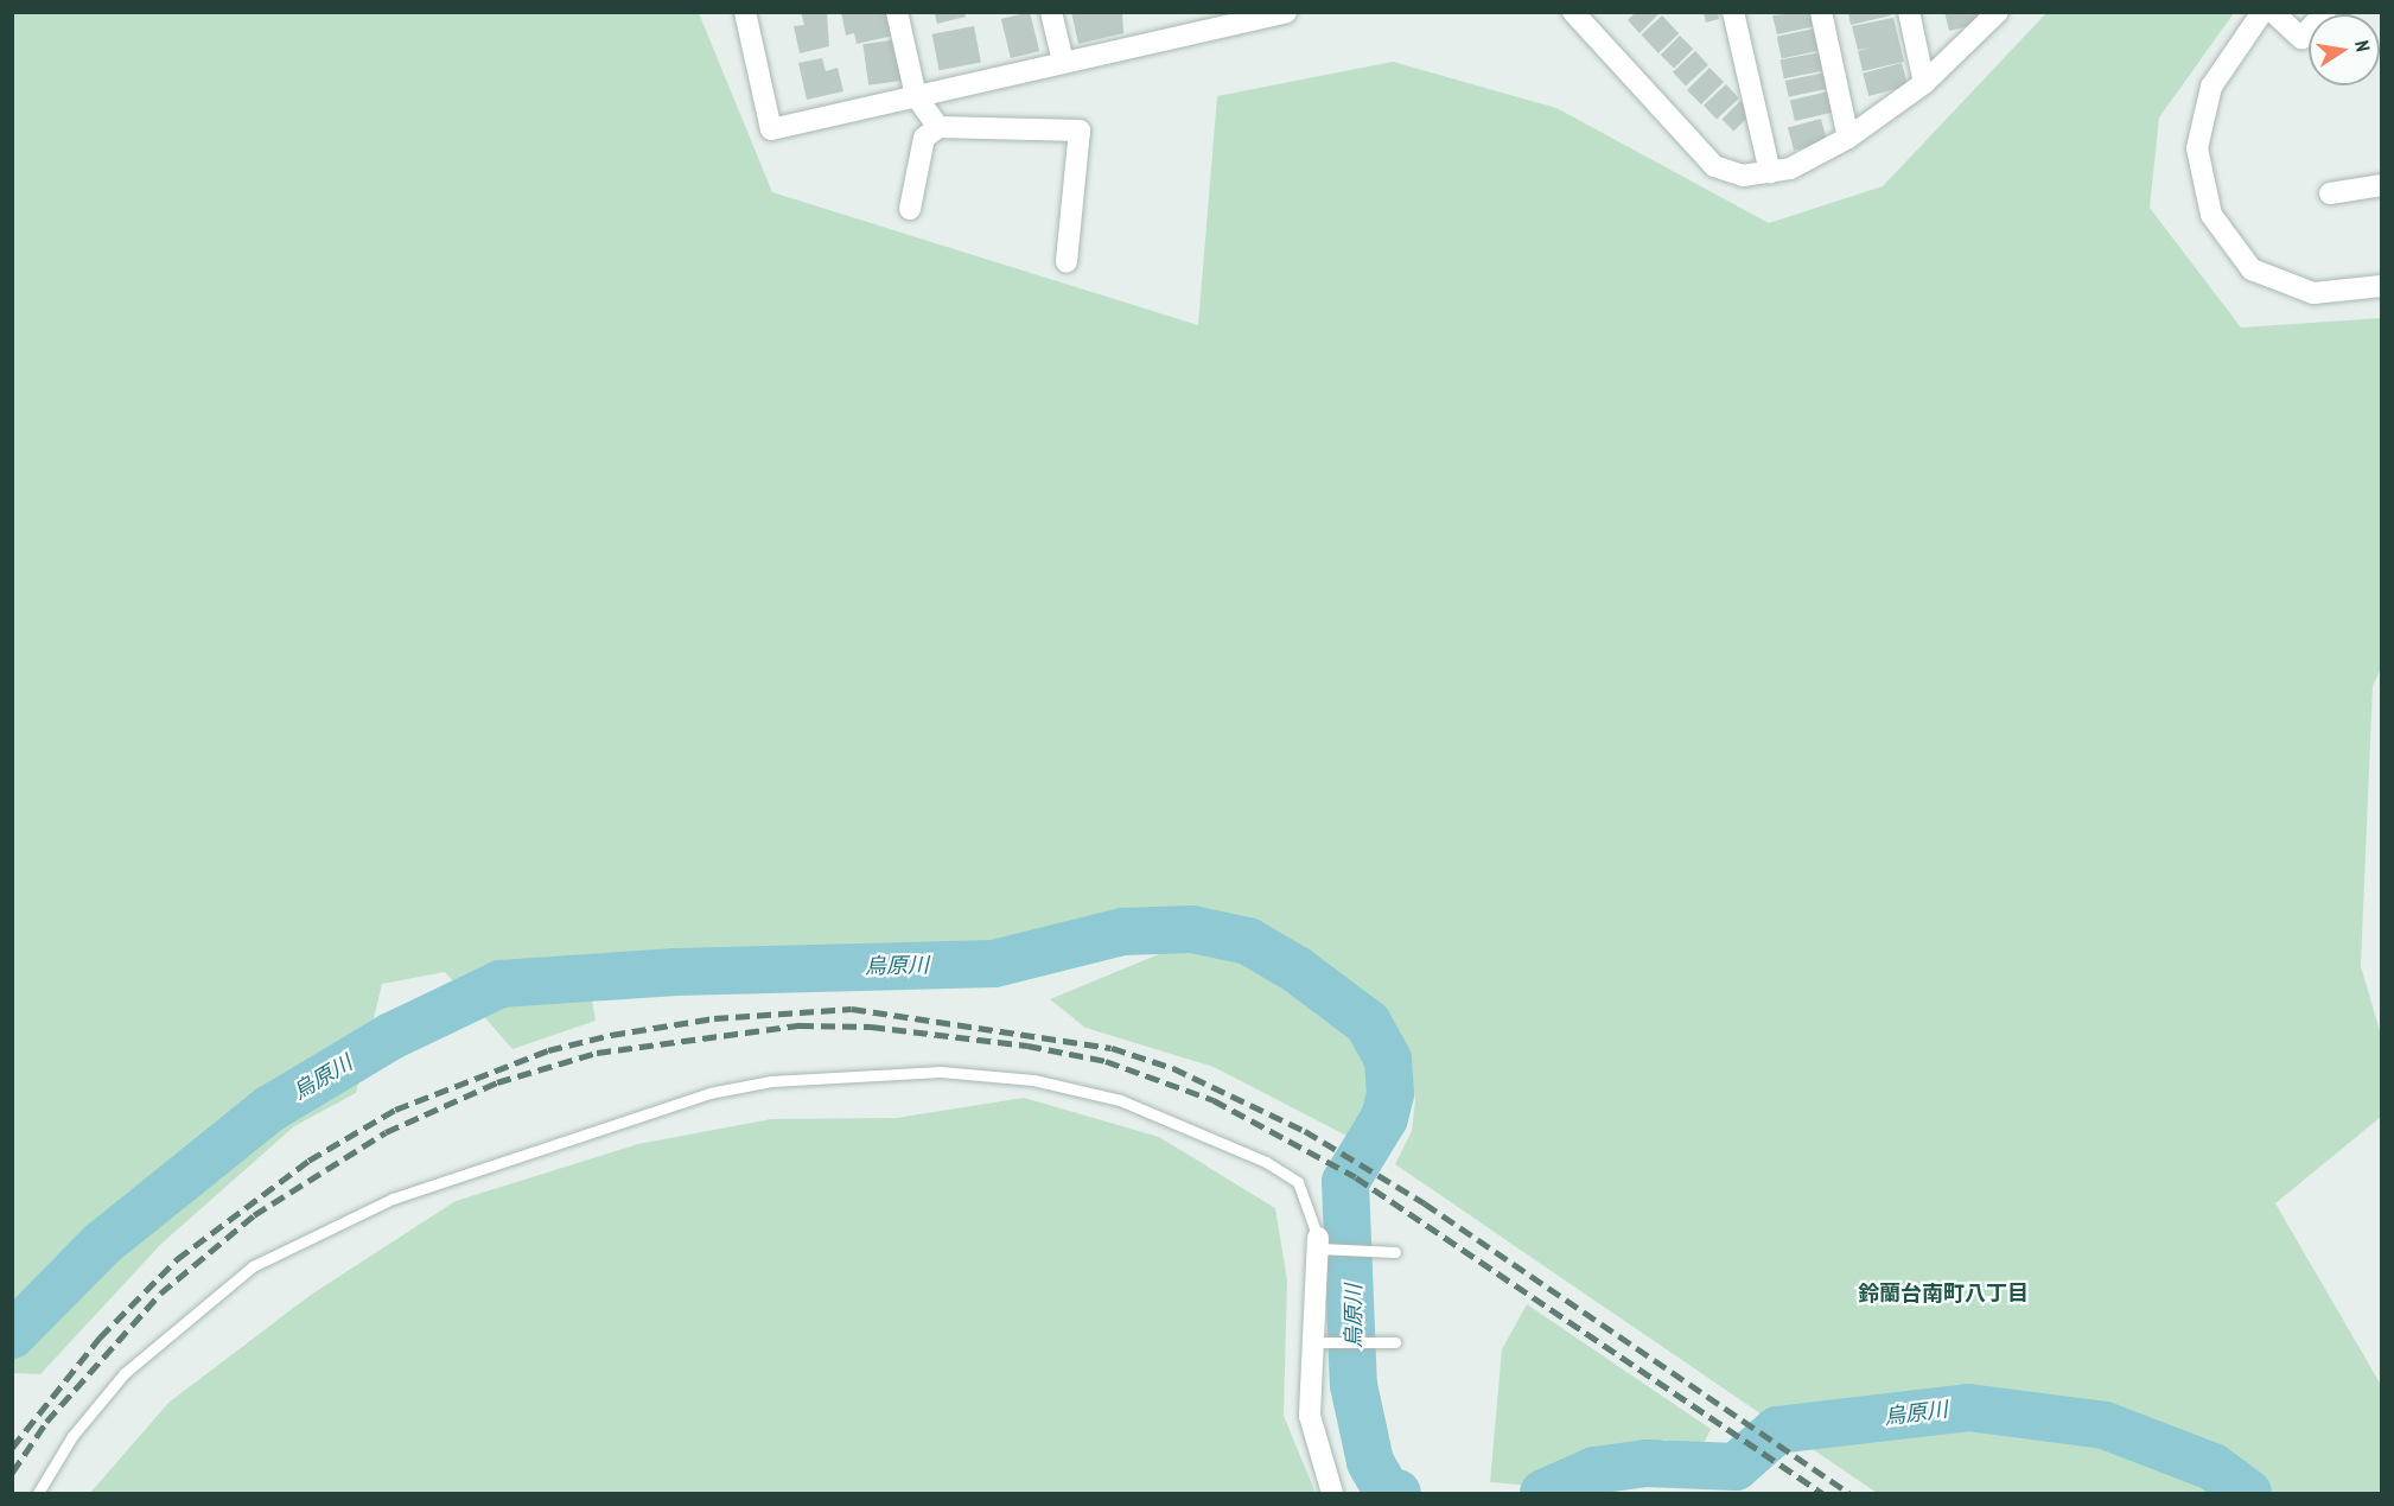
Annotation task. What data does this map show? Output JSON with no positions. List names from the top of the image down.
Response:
{
  "districts": ["鈴蘭台南町八丁目"],
  "water": ["烏原川"],
  "north": "right"
}
